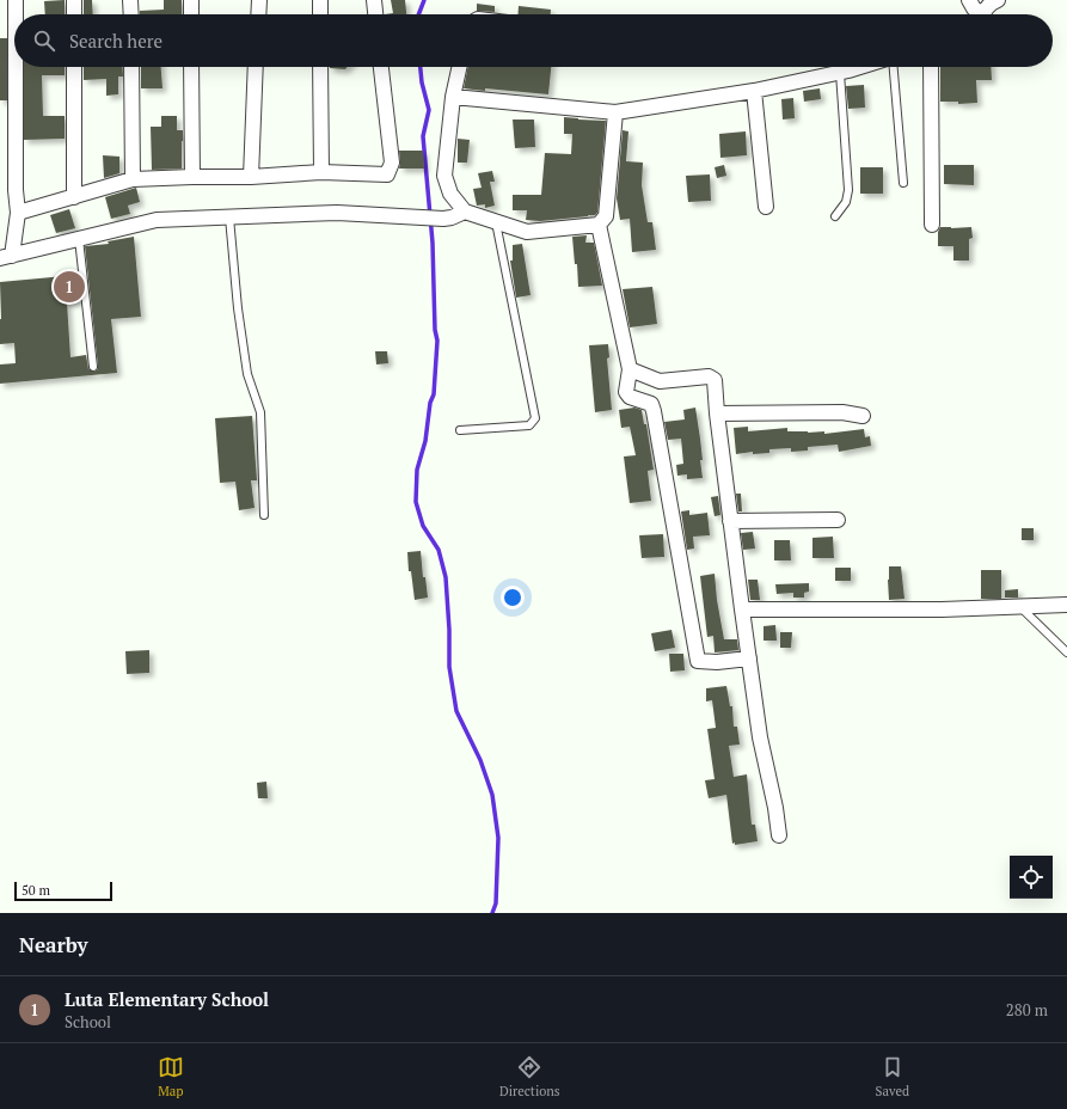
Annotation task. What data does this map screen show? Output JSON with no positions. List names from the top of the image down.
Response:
{
  "scale_bar": "50 m",
  "page": {
    "search": "Search here",
    "pins": "1",
    "scale": "50 m",
    "heading": "Nearby",
    "list": [
      {
        "mark": "1",
        "name": "Luta Elementary School",
        "note": "School",
        "value": "280 m"
      }
    ],
    "nav": ["Map", "Directions", "Saved"]
  }
}
